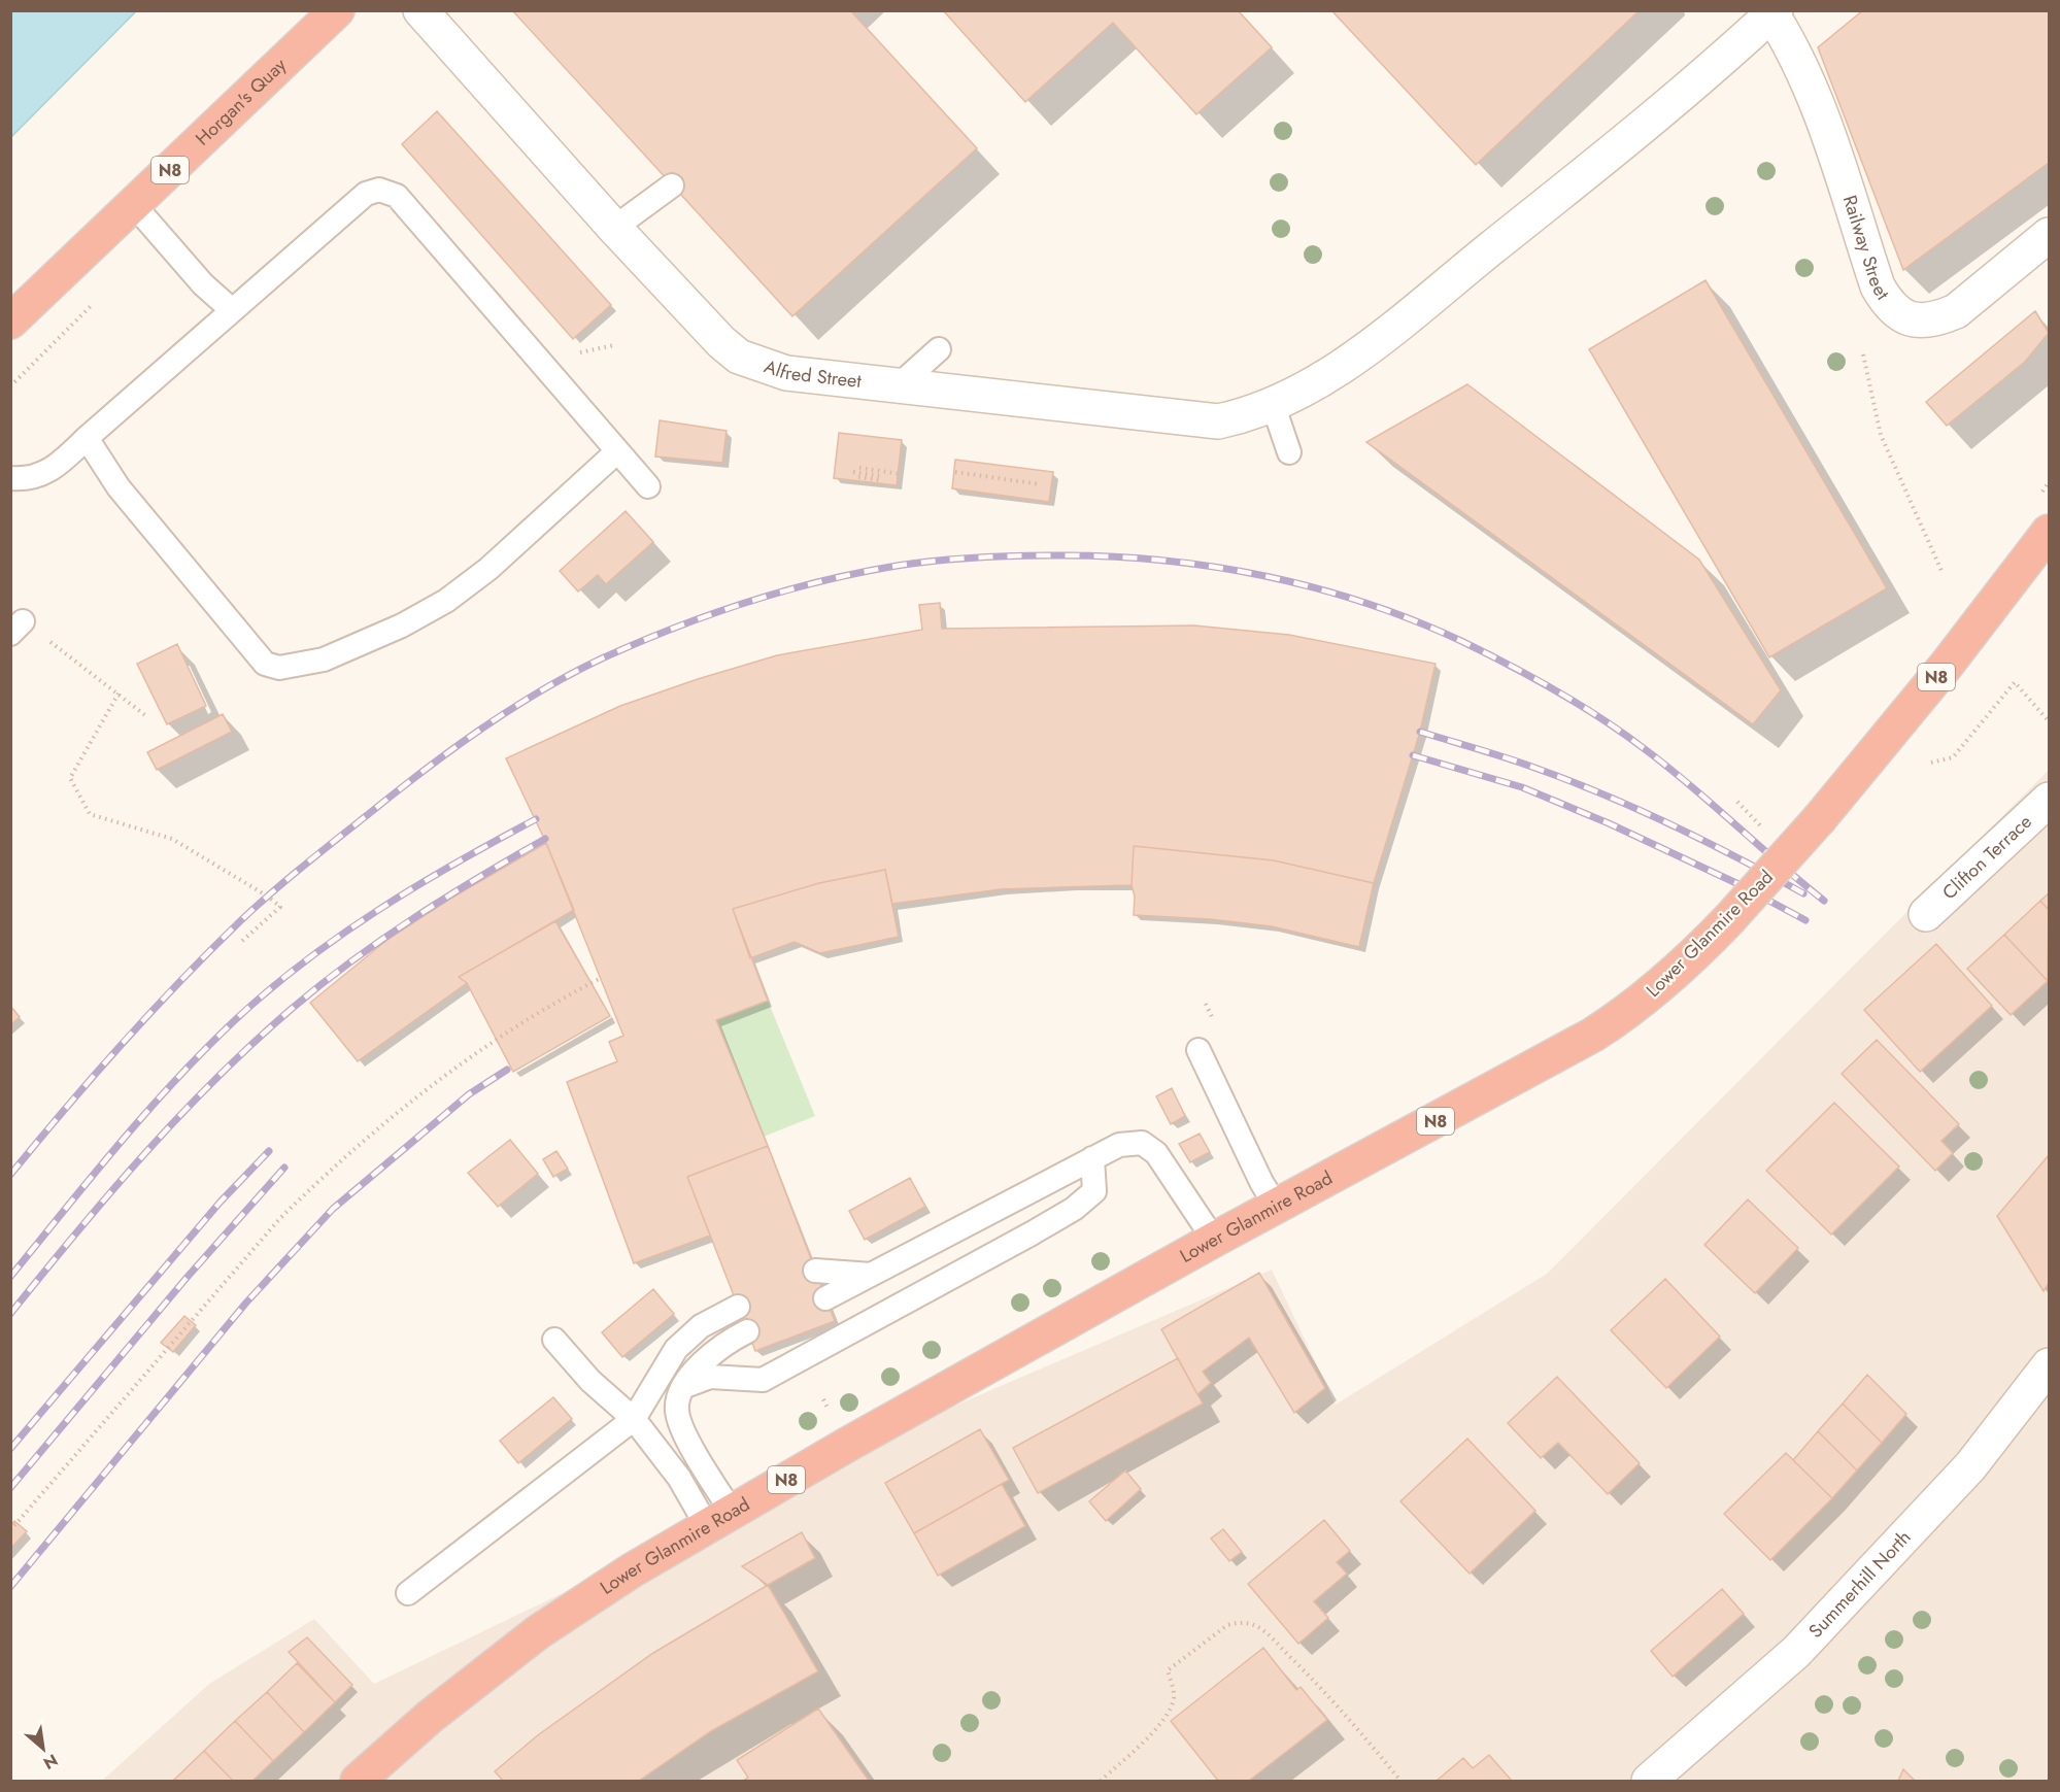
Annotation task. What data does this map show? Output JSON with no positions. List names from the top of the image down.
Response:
{
  "streets": {
    "highway": ["Horgan's Quay", "N8", "Lower Glanmire Road"],
    "street": [
      "Railway Street",
      "Alfred Street",
      "Clifton Terrace",
      "Summerhill North"
    ]
  },
  "crossings": [
    ["Railway Street", "Alfred Street"]
  ],
  "north": "bottom right"
}
